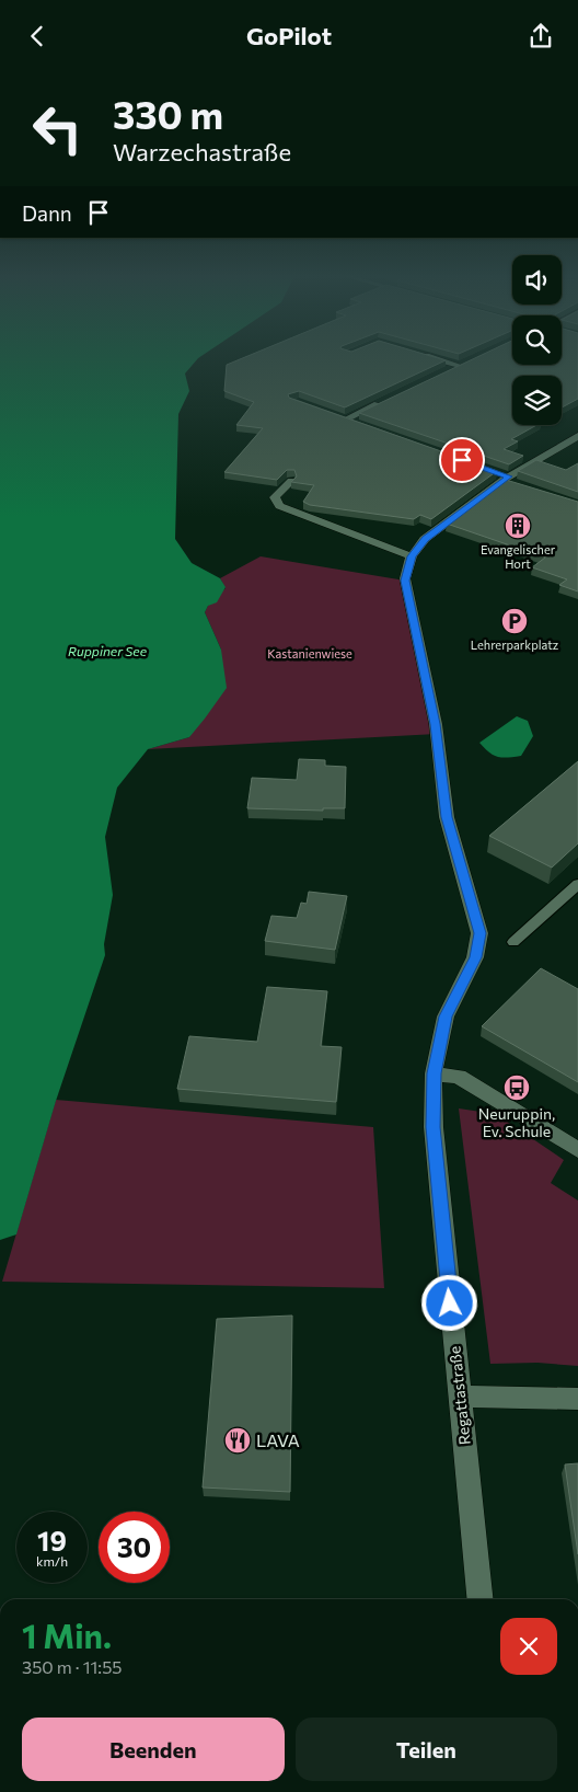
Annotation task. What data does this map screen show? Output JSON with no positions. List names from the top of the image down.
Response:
{
  "streets": {
    "street": ["Regattastraße"]
  },
  "water": ["Ruppiner See"],
  "parks": ["Kastanienwiese"],
  "places": {
    "building": ["Evangelischer Hort"],
    "parking": ["Lehrerparkplatz"],
    "bus stop": ["Neuruppin, Ev. Schule"],
    "restaurant": ["LAVA"]
  },
  "page": {
    "header": "GoPilot",
    "turn": ["330 m", "Warzechastraße"],
    "then": "Dann",
    "speed": "19 km/h",
    "limit": "30",
    "heading": ["1 Min.", "350 m · 11:55"],
    "buttons": ["Beenden", "Teilen"]
  }
}
